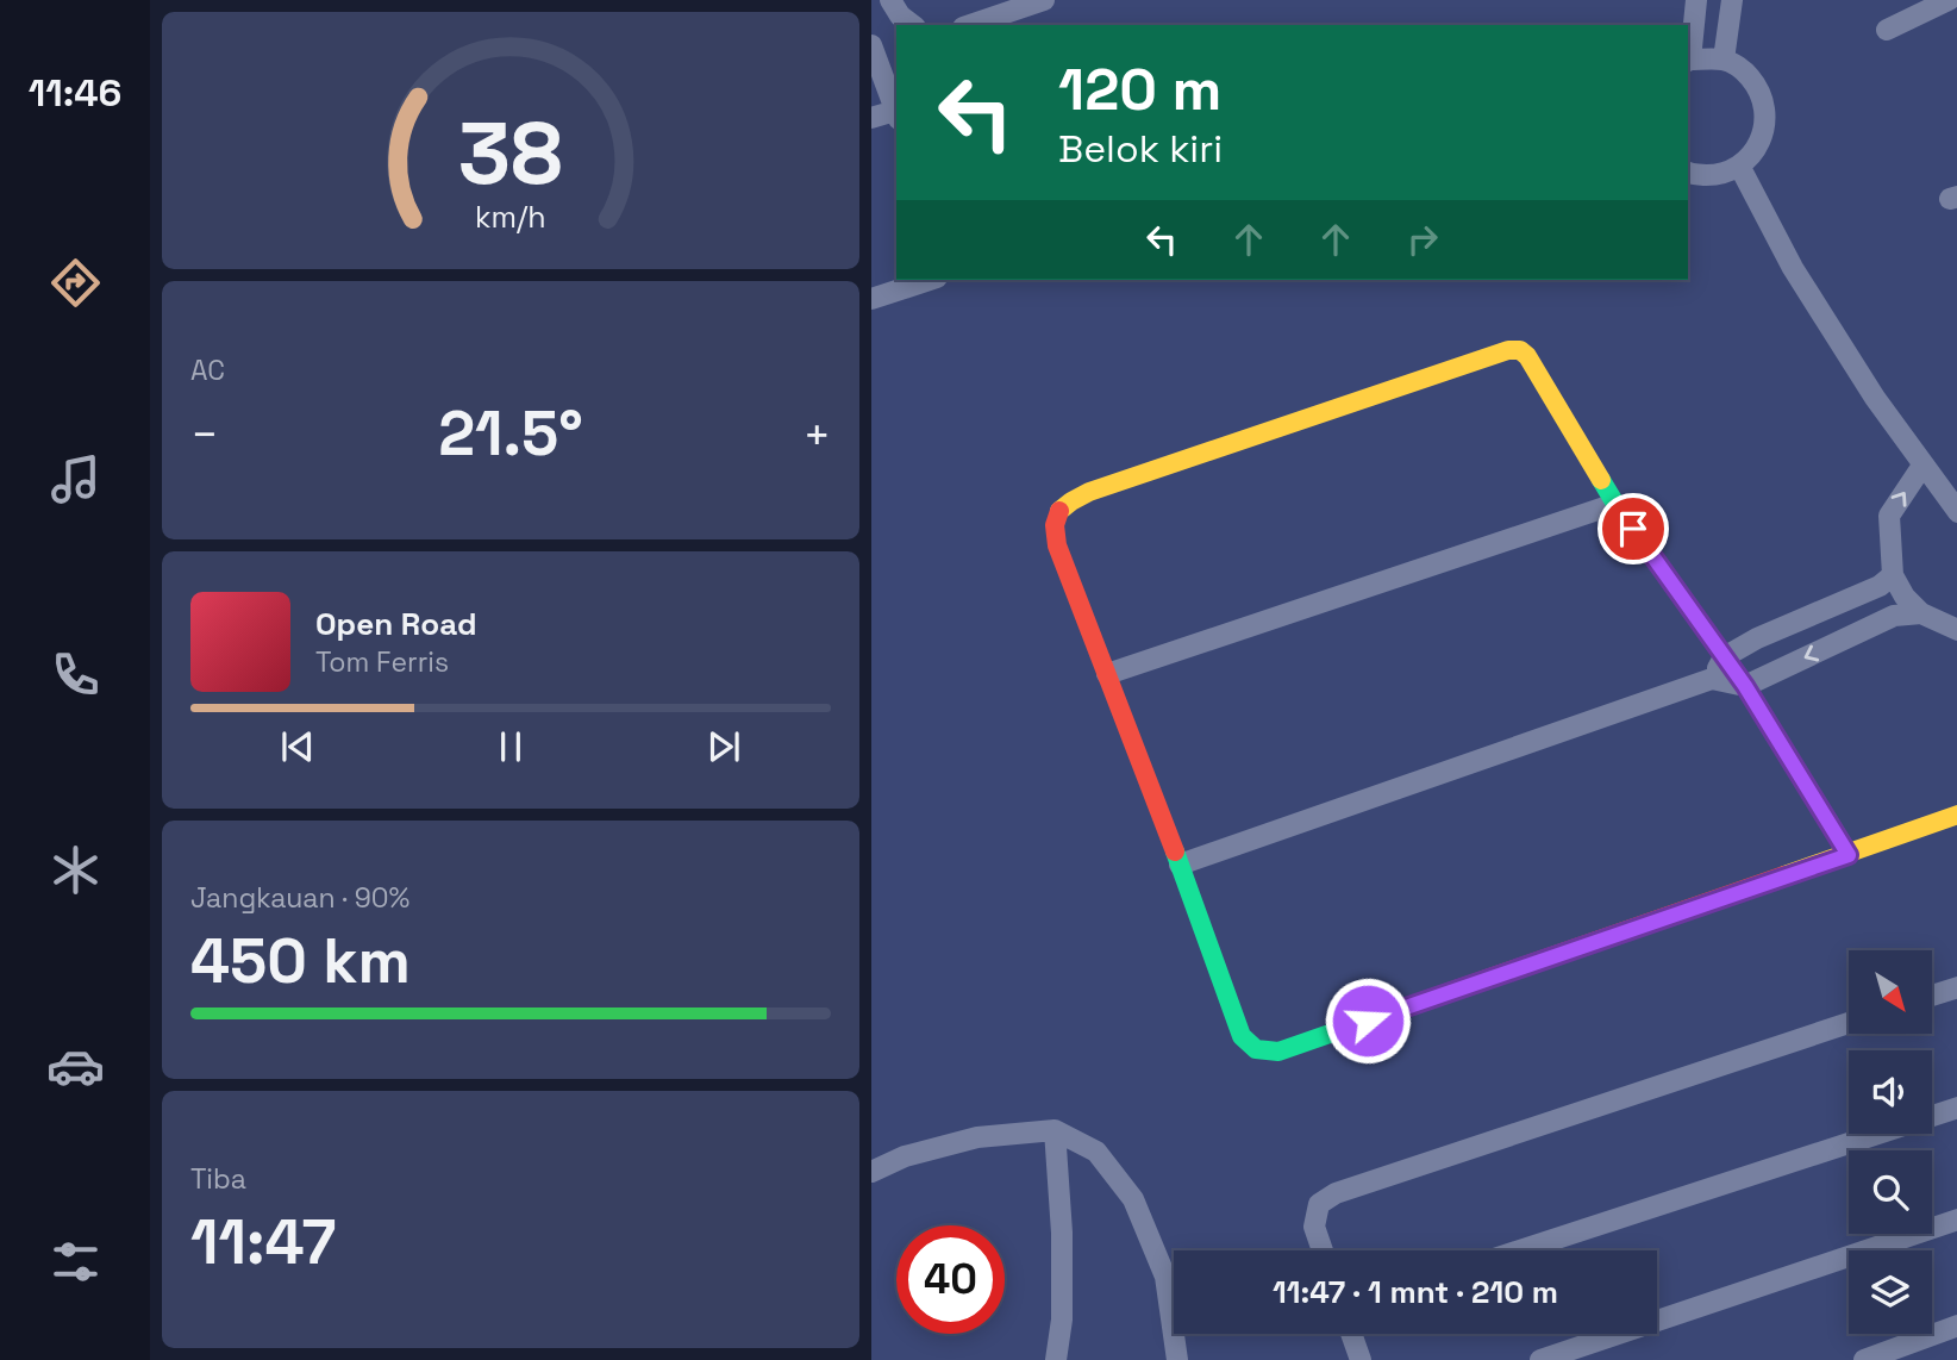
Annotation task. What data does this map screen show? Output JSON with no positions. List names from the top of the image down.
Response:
{
  "north": "bottom right",
  "page": {
    "tabs": "11:46",
    "turn": ["120 m", "Belok kiri"],
    "tile": [
      "AC",
      ["Jangkauan · 90%", "450 km"],
      ["Tiba", "11:47"]
    ],
    "heat": ["−", "21.5°", "+"],
    "song": ["Open Road", "Tom Ferris"],
    "limit": "40",
    "trip": "11:47 · 1 mnt · 210 m",
    "gauge": ["38", "km/h"]
  }
}
